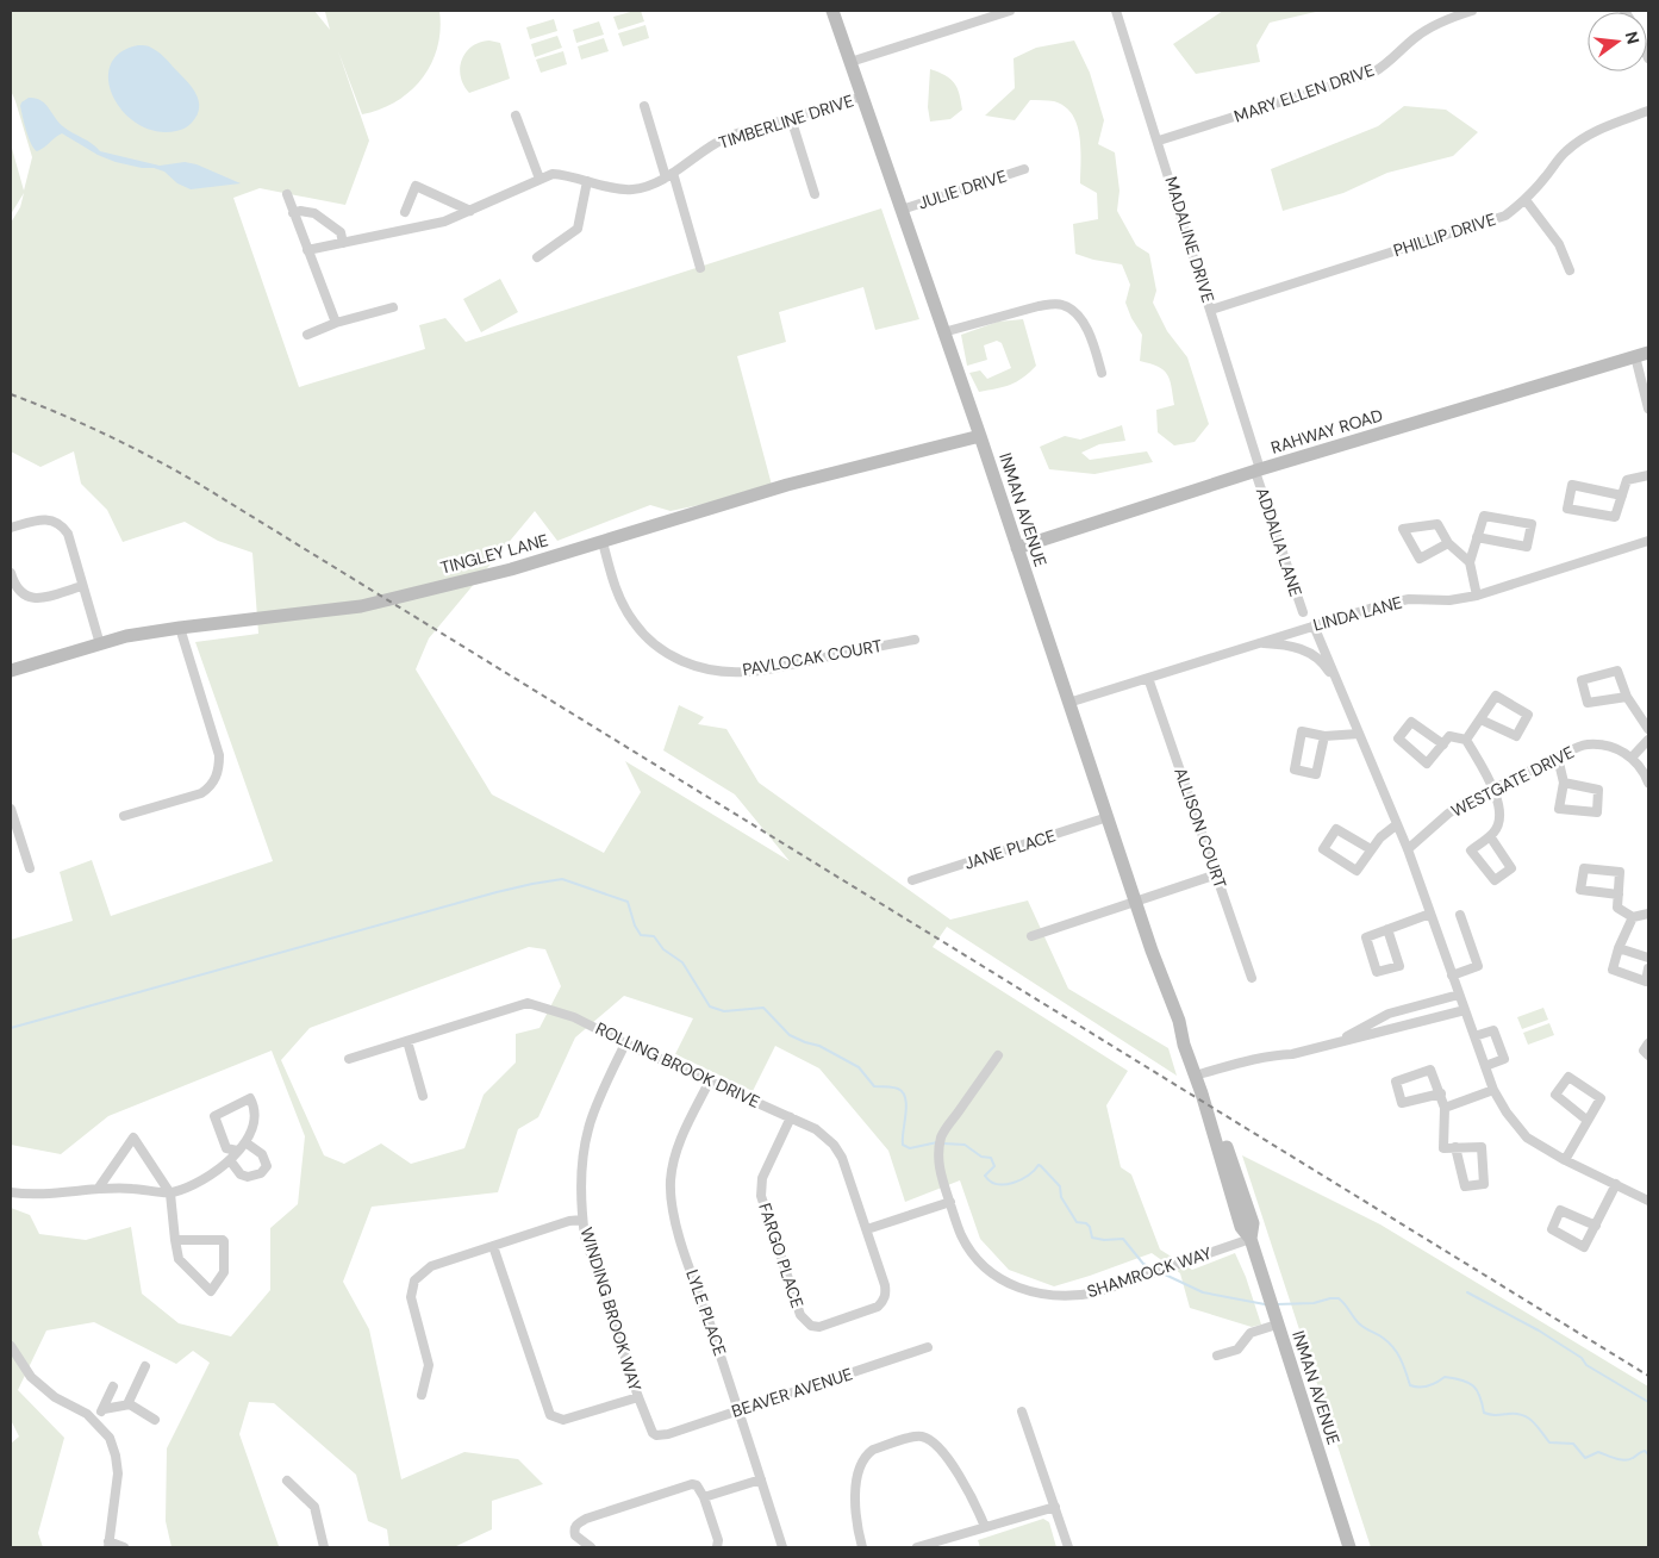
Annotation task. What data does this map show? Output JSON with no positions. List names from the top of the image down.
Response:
{
  "streets": {
    "main road": ["RAHWAY ROAD", "INMAN AVENUE", "TINGLEY LANE"],
    "street": [
      "MARY ELLEN DRIVE",
      "TIMBERLINE DRIVE",
      "JULIE DRIVE",
      "PHILLIP DRIVE",
      "MADALINE DRIVE",
      "ADDALIA LANE",
      "LINDA LANE",
      "PAVLOCAK COURT",
      "WESTGATE DRIVE",
      "ALLISON COURT",
      "JANE PLACE",
      "ROLLING BROOK DRIVE",
      "FARGO PLACE",
      "SHAMROCK WAY",
      "WINDING BROOK WAY",
      "LYLE PLACE",
      "BEAVER AVENUE"
    ]
  },
  "crossings": [
    ["MARY ELLEN DRIVE", "MADALINE DRIVE"],
    ["TIMBERLINE DRIVE", "INMAN AVENUE"],
    ["JULIE DRIVE", "INMAN AVENUE"],
    ["PHILLIP DRIVE", "MADALINE DRIVE"],
    ["MADALINE DRIVE", "RAHWAY ROAD"],
    ["MADALINE DRIVE", "ADDALIA LANE"],
    ["RAHWAY ROAD", "INMAN AVENUE"],
    ["RAHWAY ROAD", "ADDALIA LANE"],
    ["INMAN AVENUE", "TINGLEY LANE"],
    ["INMAN AVENUE", "LINDA LANE"],
    ["INMAN AVENUE", "JANE PLACE"],
    ["INMAN AVENUE", "SHAMROCK WAY"],
    ["TINGLEY LANE", "PAVLOCAK COURT"],
    ["LINDA LANE", "ALLISON COURT"],
    ["ROLLING BROOK DRIVE", "FARGO PLACE"],
    ["ROLLING BROOK DRIVE", "WINDING BROOK WAY"],
    ["ROLLING BROOK DRIVE", "LYLE PLACE"],
    ["WINDING BROOK WAY", "BEAVER AVENUE"],
    ["LYLE PLACE", "BEAVER AVENUE"]
  ],
  "north": "right"
}
